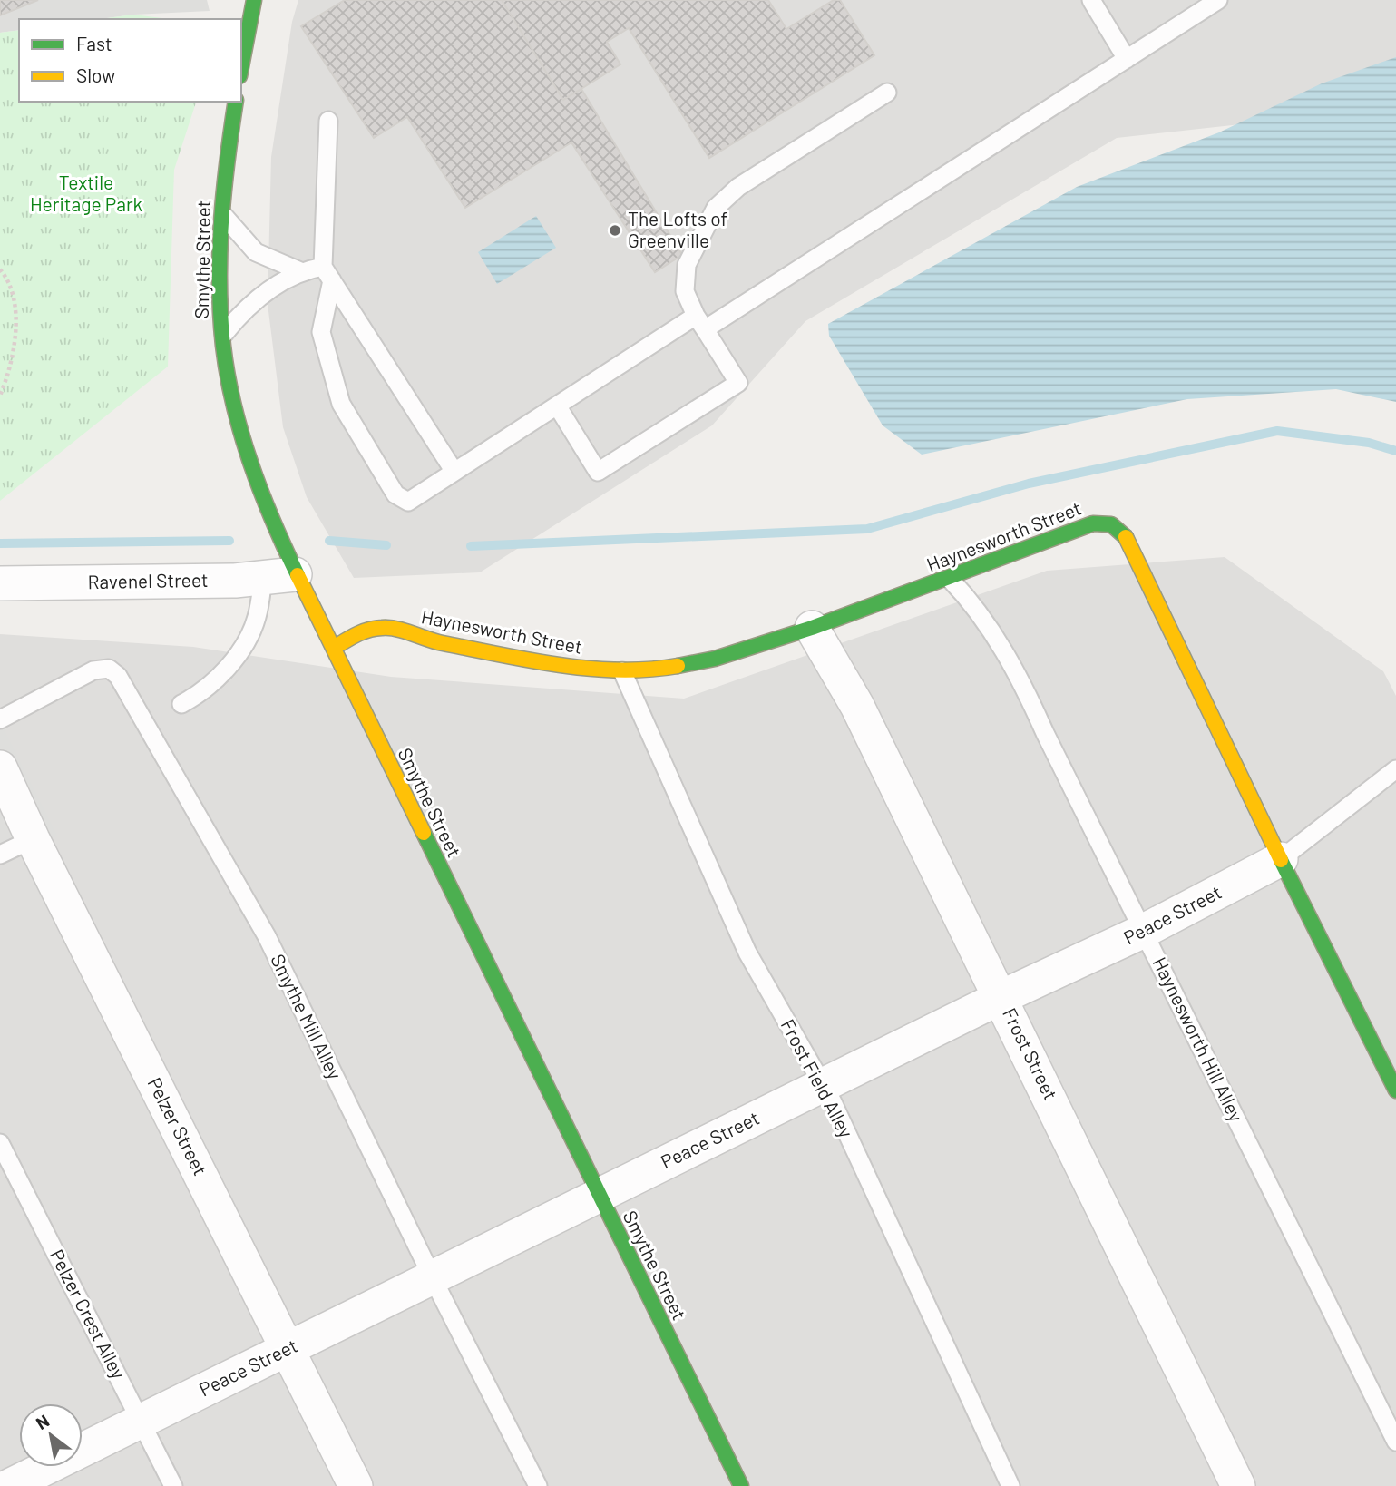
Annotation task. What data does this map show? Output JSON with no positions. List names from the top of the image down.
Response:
{
  "streets": {
    "street": [
      "Smythe Street",
      "Haynesworth Street",
      "Ravenel Street",
      "Peace Street",
      "Frost Street",
      "Pelzer Street"
    ],
    "lane": [
      "Smythe Mill Alley",
      "Haynesworth Hill Alley",
      "Frost Field Alley",
      "Pelzer Crest Alley"
    ]
  },
  "crossings": [
    ["Smythe Street", "Haynesworth Street"],
    ["Smythe Street", "Ravenel Street"],
    ["Smythe Street", "Peace Street"],
    ["Haynesworth Street", "Peace Street"],
    ["Haynesworth Street", "Haynesworth Hill Alley"],
    ["Haynesworth Street", "Frost Street"],
    ["Haynesworth Street", "Frost Field Alley"],
    ["Peace Street", "Smythe Mill Alley"],
    ["Peace Street", "Haynesworth Hill Alley"],
    ["Peace Street", "Frost Street"],
    ["Peace Street", "Frost Field Alley"],
    ["Peace Street", "Pelzer Street"],
    ["Peace Street", "Pelzer Crest Alley"]
  ],
  "parks": ["Textile Heritage Park"],
  "places": ["The Lofts of Greenville"],
  "legend": ["Fast", "Slow"],
  "north": "top left"
}
